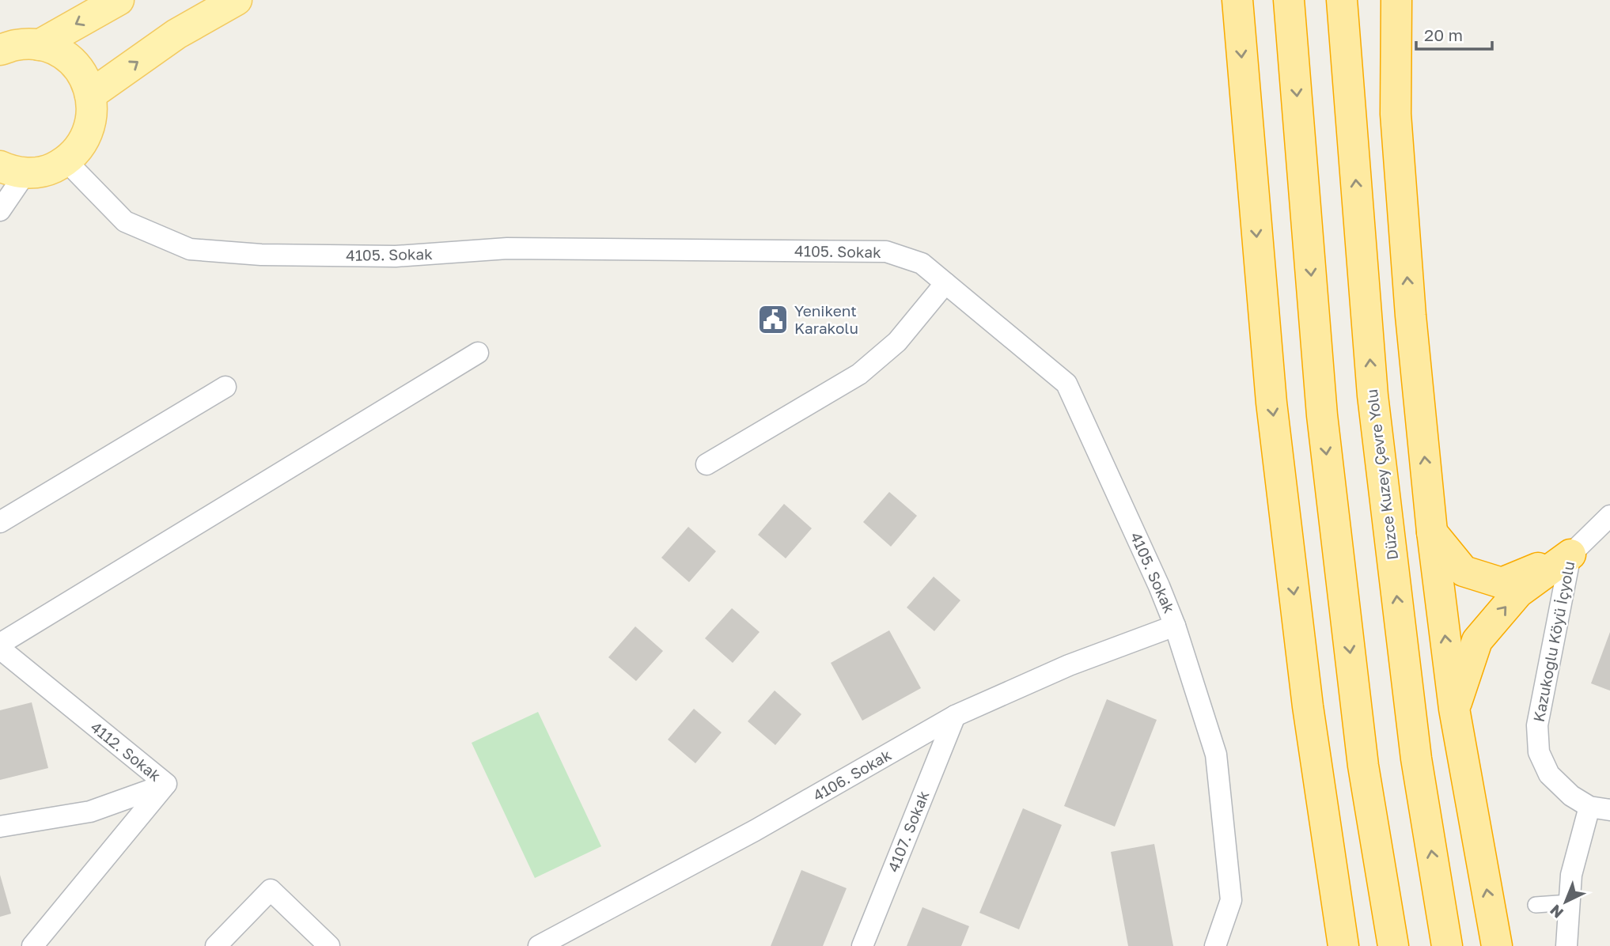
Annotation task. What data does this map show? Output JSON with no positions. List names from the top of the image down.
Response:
{
  "streets": {
    "highway": ["Düzce Kuzey Çevre Yolu"],
    "street": [
      "4105. Sokak",
      "Kazukoğlu Köyü İçyolu",
      "4112. Sokak",
      "4106. Sokak",
      "4107. Sokak"
    ]
  },
  "crossings": [
    ["4105. Sokak", "4106. Sokak"],
    ["4106. Sokak", "4107. Sokak"]
  ],
  "places": {
    "public building": ["Yenikent Karakolu"]
  },
  "scale_bar": "20 m",
  "north": "bottom left"
}
